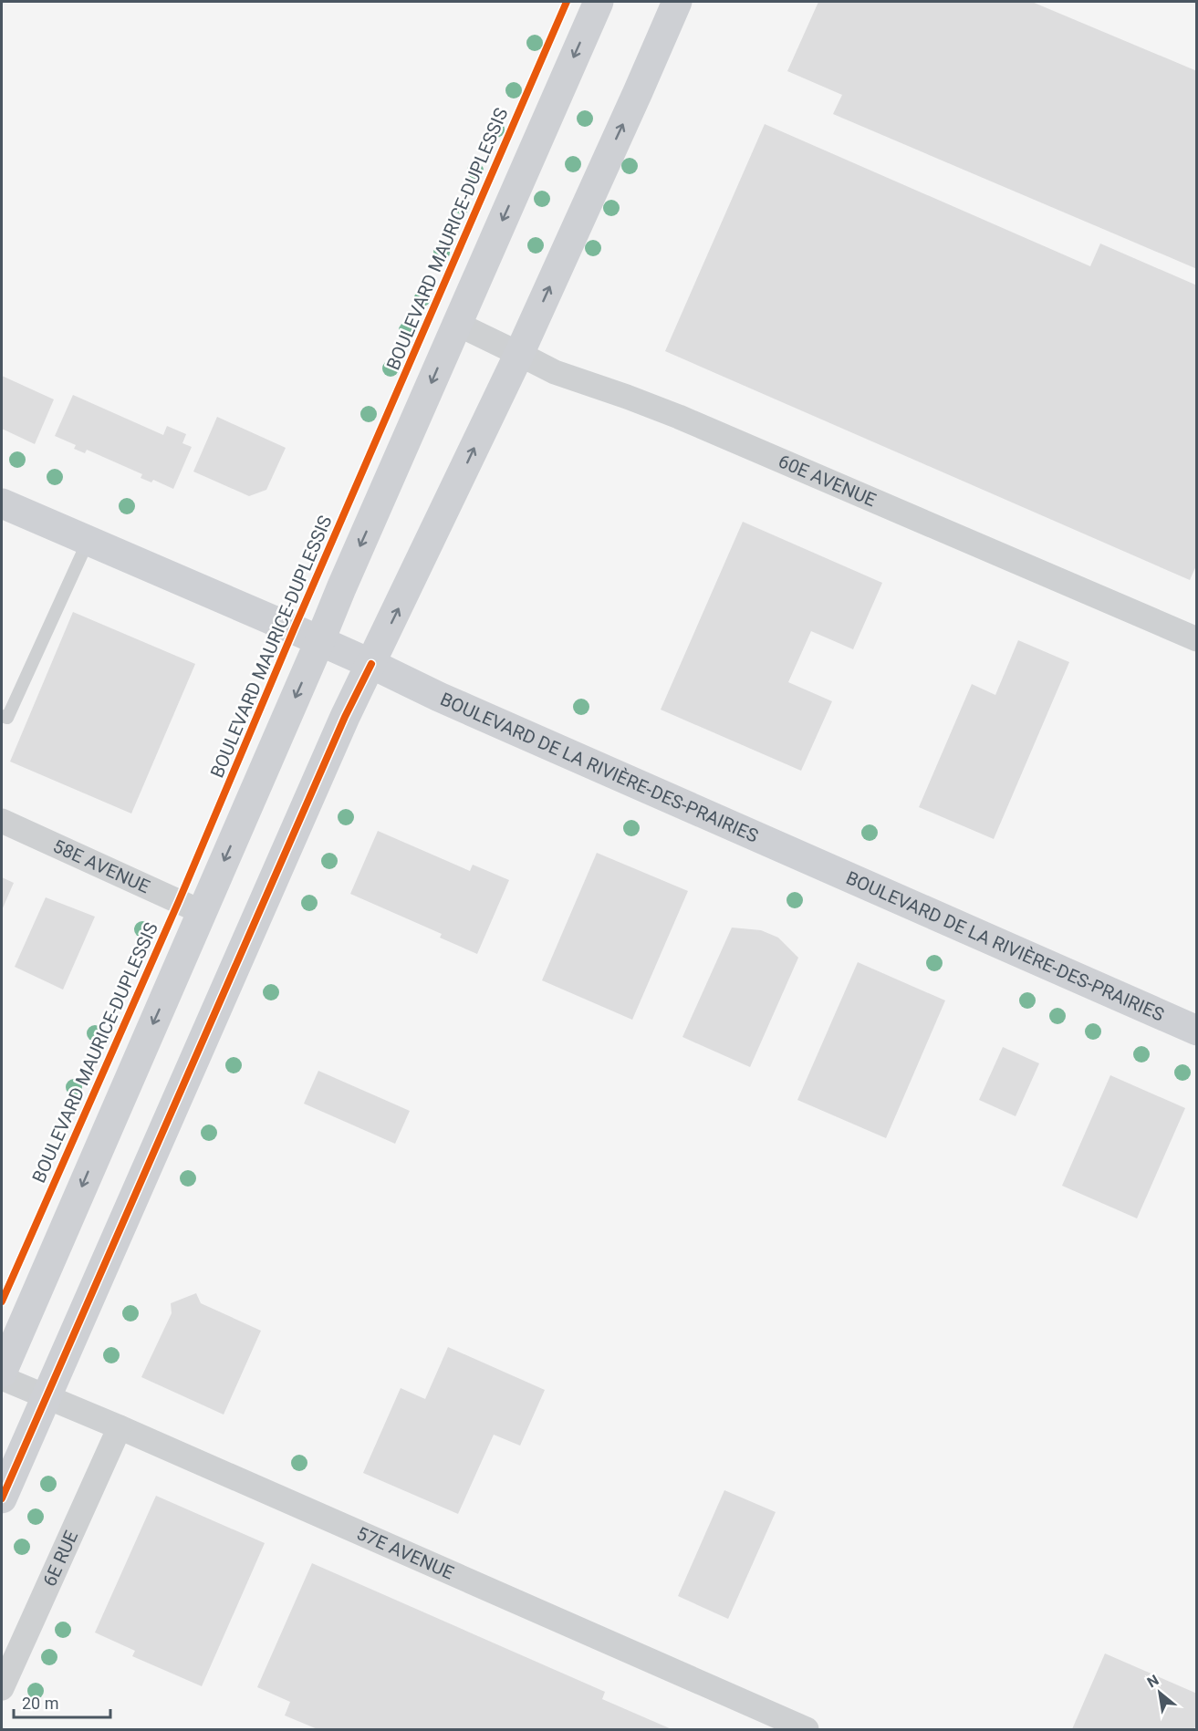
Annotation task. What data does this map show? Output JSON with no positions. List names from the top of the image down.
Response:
{
  "streets": {
    "street": [
      "60E AVENUE",
      "BOULEVARD DE LA RIVIÈRE-DES-PRAIRIES",
      "58E AVENUE",
      "57E AVENUE",
      "6E RUE"
    ],
    "cycle path": ["BOULEVARD MAURICE-DUPLESSIS"]
  },
  "crossings": [
    ["57E AVENUE", "6E RUE"]
  ],
  "scale_bar": "20 m",
  "north": "top left"
}
